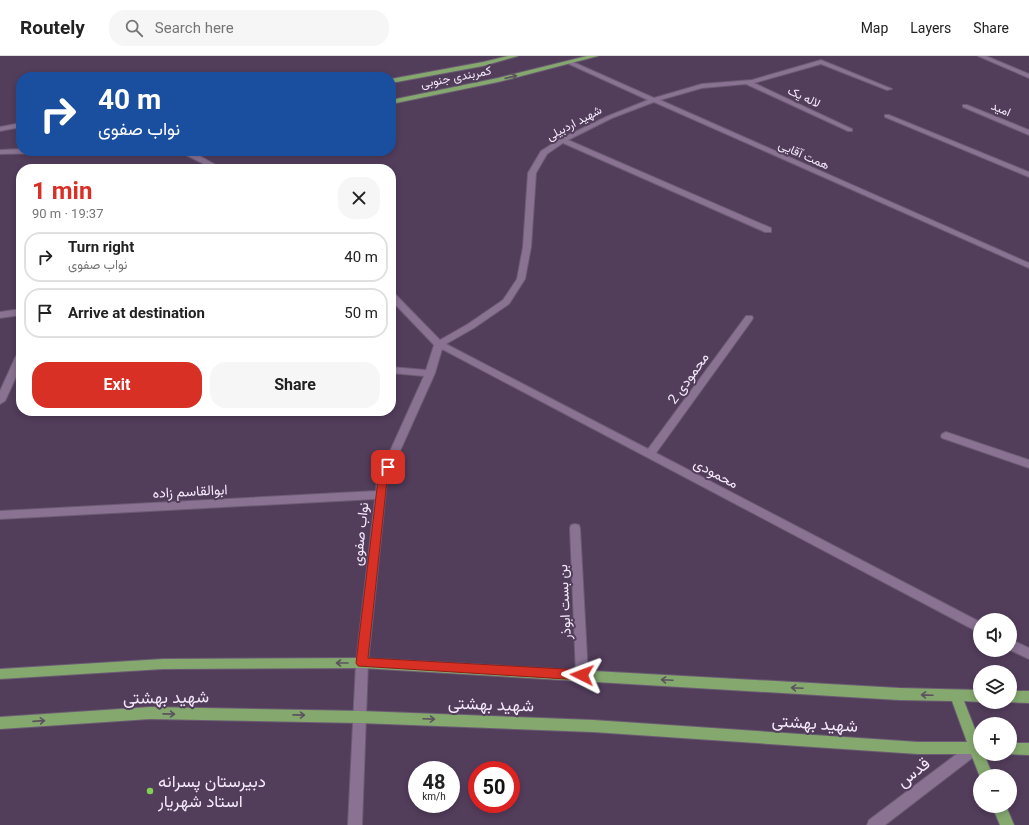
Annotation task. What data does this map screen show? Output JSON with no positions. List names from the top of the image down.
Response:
{
  "streets": {
    "main road": ["کمربندی جنوبی", "شهید بهشتی"],
    "street": [
      "لاله یک",
      "امید",
      "شهید اردبیلی",
      "همت آقایی",
      "محمودی 2",
      "محمودی",
      "ابوالقاسم زاده",
      "نواب صفوی",
      "بن بست ابوذر",
      "قدس"
    ]
  },
  "crossings": [
    ["کمربندی جنوبی", "همت آقایی"],
    ["لاله یک", "شهید اردبیلی"],
    ["شهید اردبیلی", "همت آقایی"],
    ["شهید اردبیلی", "محمودی"],
    ["شهید اردبیلی", "نواب صفوی"],
    ["محمودی 2", "محمودی"],
    ["محمودی", "نواب صفوی"],
    ["ابوالقاسم زاده", "نواب صفوی"],
    ["نواب صفوی", "شهید بهشتی"]
  ],
  "places": ["دبیرستان پسرانه استاد شهریار"],
  "page": {
    "header": "Routely",
    "search": "Search here",
    "nav": ["Map", "Layers", "Share"],
    "turn": ["40 m", "نواب صفوی"],
    "heading": ["1 min", "90 m · 19:37"],
    "list": [
      {
        "name": "Turn right",
        "note": "نواب صفوی",
        "value": "40 m"
      },
      {
        "name": "Arrive at destination",
        "value": "50 m"
      }
    ],
    "buttons": ["Exit", "Share"],
    "map_buttons": ["+", "−"],
    "speed": "48 km/h",
    "limit": "50"
  }
}
